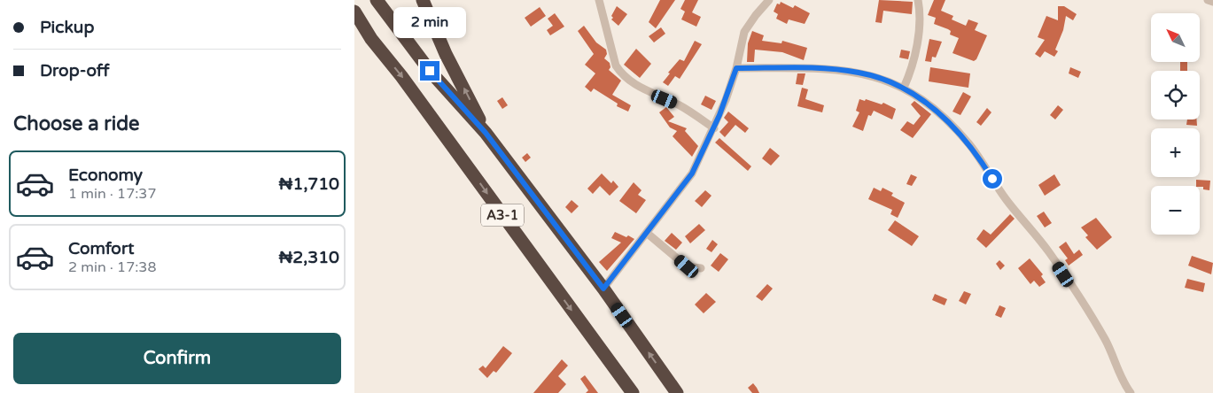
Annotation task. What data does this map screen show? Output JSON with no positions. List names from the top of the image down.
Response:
{
  "streets": {
    "highway": ["A3-1"]
  },
  "north": "top left",
  "page": {
    "banner": ["Pickup", "Drop-off"],
    "bubble": "2 min",
    "map_buttons": ["+", "−"],
    "heading": "Choose a ride",
    "list": [
      {
        "name": "Economy",
        "note": "1 min · 17:37",
        "value": "₦1,710"
      },
      {
        "name": "Comfort",
        "note": "2 min · 17:38",
        "value": "₦2,310"
      }
    ],
    "buttons": "Confirm"
  }
}
